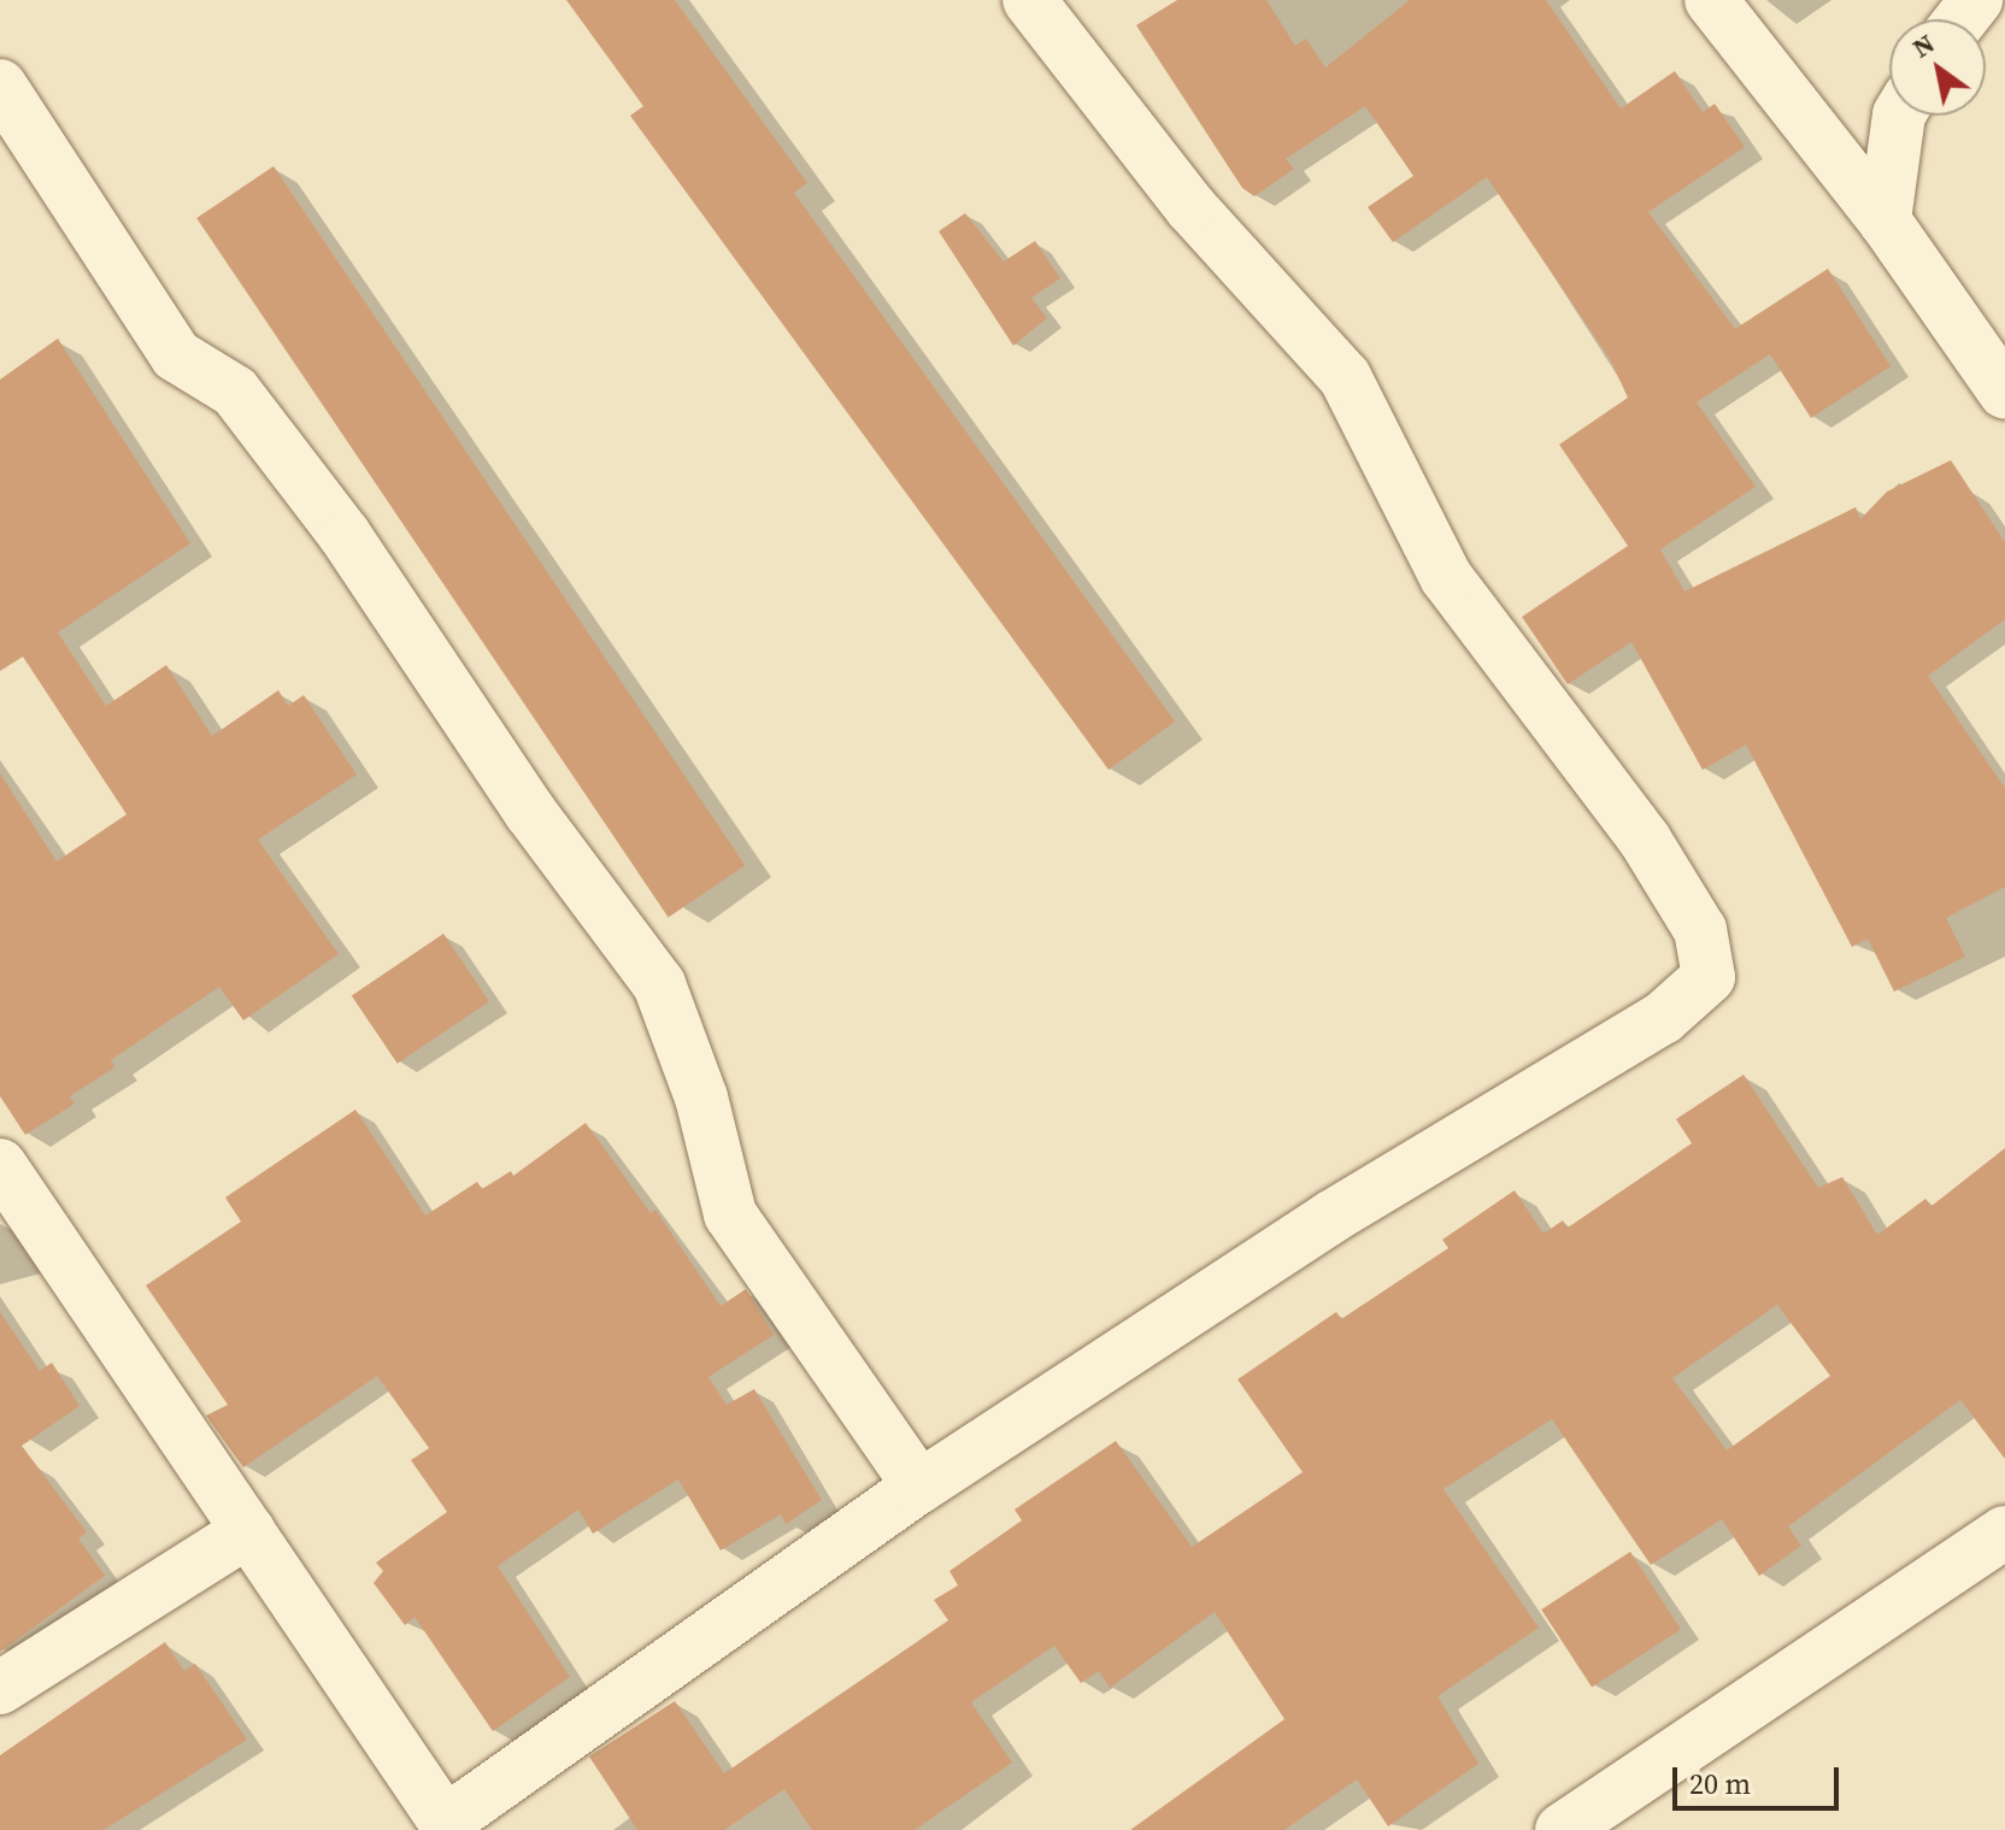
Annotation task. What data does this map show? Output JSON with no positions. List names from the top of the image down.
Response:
{
  "scale_bar": "20 m",
  "north": "top left"
}
